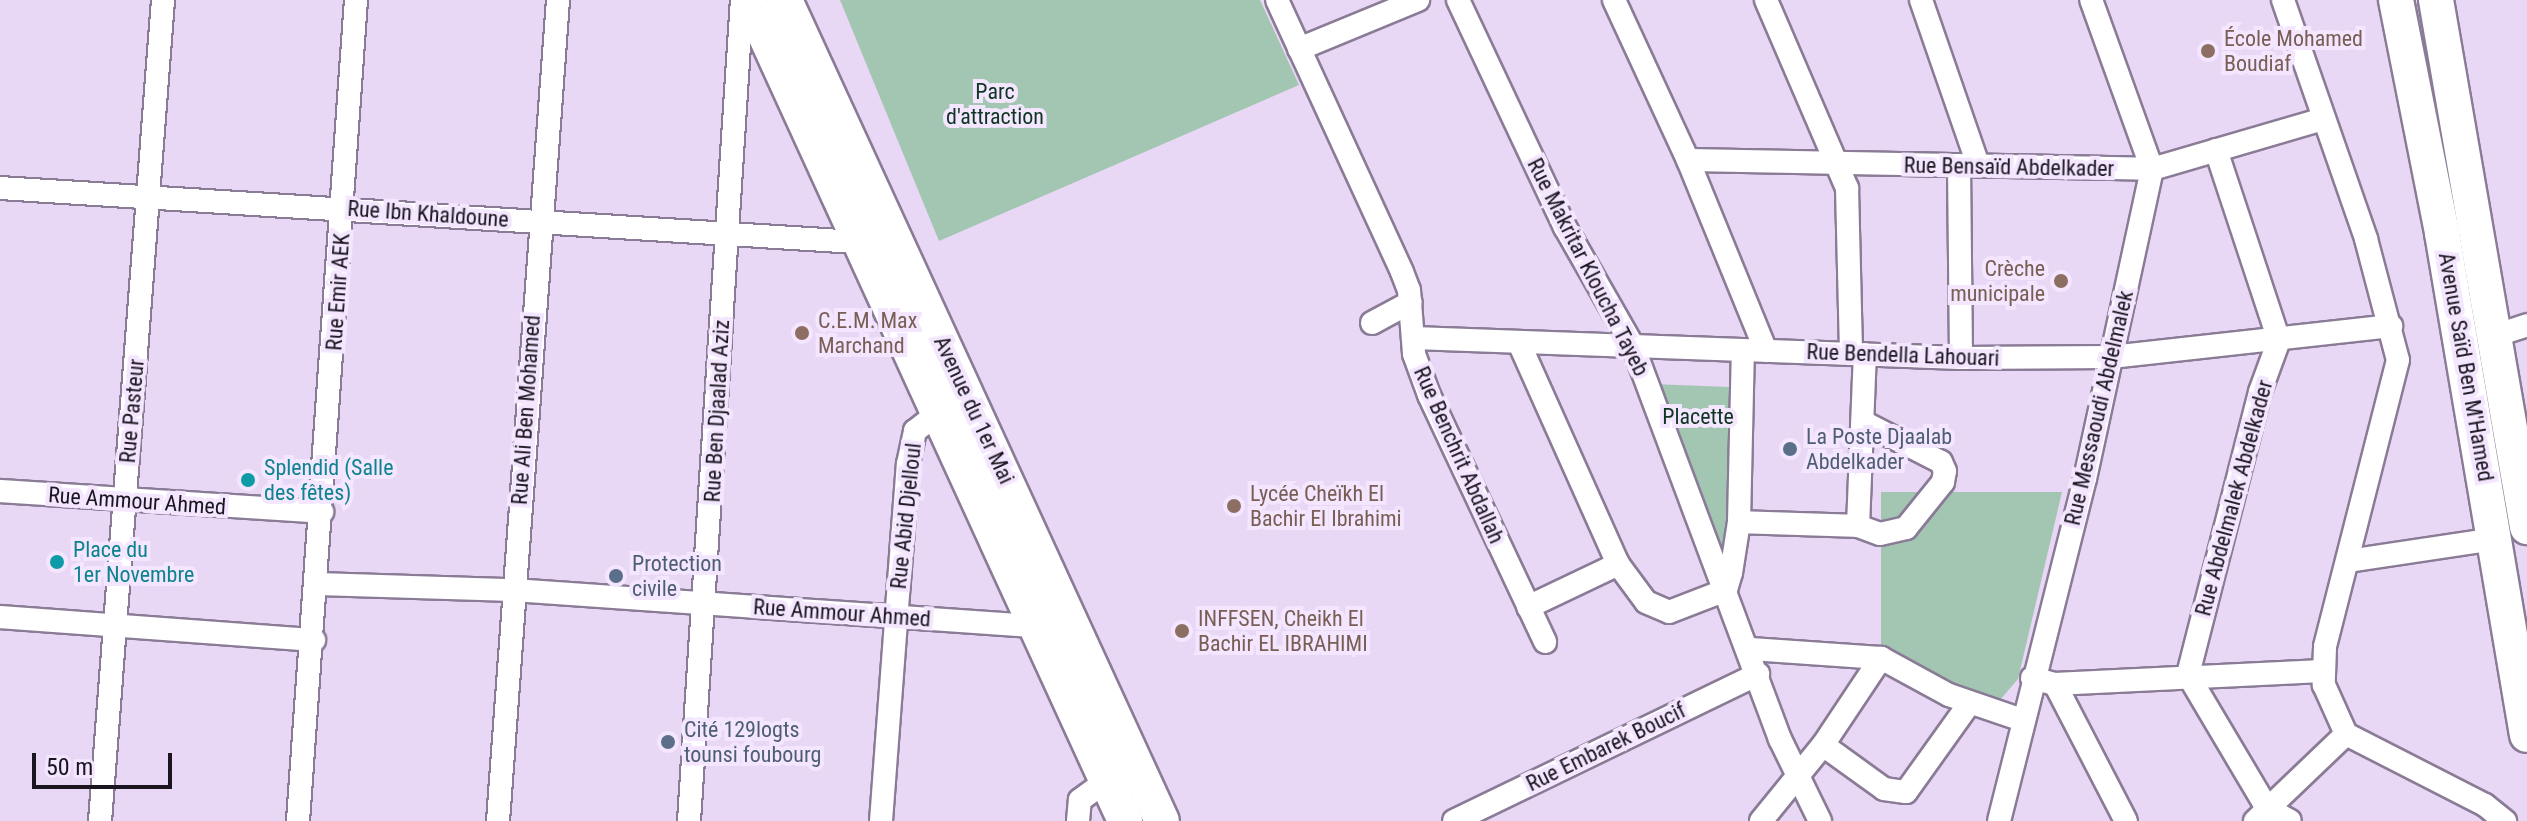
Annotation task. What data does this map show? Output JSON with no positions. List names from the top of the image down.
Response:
{
  "streets": {
    "main road": ["Avenue Saïd Ben M'Hamed", "Avenue du 1er Mai"],
    "street": [
      "Rue Bensaïd Abdelkader",
      "Rue Ibn Khaldoune",
      "Rue Makritar Kloucha Tayeb",
      "Rue Emir AEK",
      "Rue Bendella Lahouari",
      "Rue Messaoudi Abdelmalek",
      "Rue Ali Ben Mohamed",
      "Rue Pasteur",
      "Rue Ben Djaalad Aziz",
      "Rue Benchrit Abdallah",
      "Rue Abdelmalek Abdelkader",
      "Rue Ammour Ahmed",
      "Rue Abid Djelloul",
      "Rue Embarek Boucif"
    ]
  },
  "crossings": [
    ["Rue Bensaïd Abdelkader", "Rue Messaoudi Abdelmalek"],
    ["Rue Ibn Khaldoune", "Rue Emir AEK"],
    ["Rue Ibn Khaldoune", "Rue Ali Ben Mohamed"],
    ["Rue Ibn Khaldoune", "Avenue du 1er Mai"],
    ["Rue Ibn Khaldoune", "Rue Pasteur"],
    ["Rue Ibn Khaldoune", "Rue Ben Djaalad Aziz"],
    ["Rue Makritar Kloucha Tayeb", "Rue Bendella Lahouari"],
    ["Rue Makritar Kloucha Tayeb", "Rue Embarek Boucif"],
    ["Rue Emir AEK", "Rue Ammour Ahmed"],
    ["Rue Bendella Lahouari", "Rue Messaoudi Abdelmalek"],
    ["Rue Bendella Lahouari", "Rue Benchrit Abdallah"],
    ["Rue Bendella Lahouari", "Rue Abdelmalek Abdelkader"],
    ["Rue Ali Ben Mohamed", "Rue Ammour Ahmed"],
    ["Avenue du 1er Mai", "Rue Ammour Ahmed"],
    ["Avenue du 1er Mai", "Rue Abid Djelloul"],
    ["Rue Pasteur", "Rue Ammour Ahmed"],
    ["Rue Ben Djaalad Aziz", "Rue Ammour Ahmed"],
    ["Rue Ammour Ahmed", "Rue Abid Djelloul"]
  ],
  "parks": ["Parc d'attraction", "Placette"],
  "places": [
    "École Mohamed Boudiaf",
    "Crèche municipale",
    "C.E.M. Max Marchand",
    "La Poste Djaalab Abdelkader",
    "Splendid (Salle des fêtes)",
    "Lycée Cheïkh El Bachir El Ibrahimi",
    "Place du 1er Novembre",
    "Protection civile",
    "INFFSEN, Cheikh El Bachir EL IBRAHIMI",
    "Cité 129logts tounsi foubourg"
  ],
  "scale_bar": "50 m"
}
